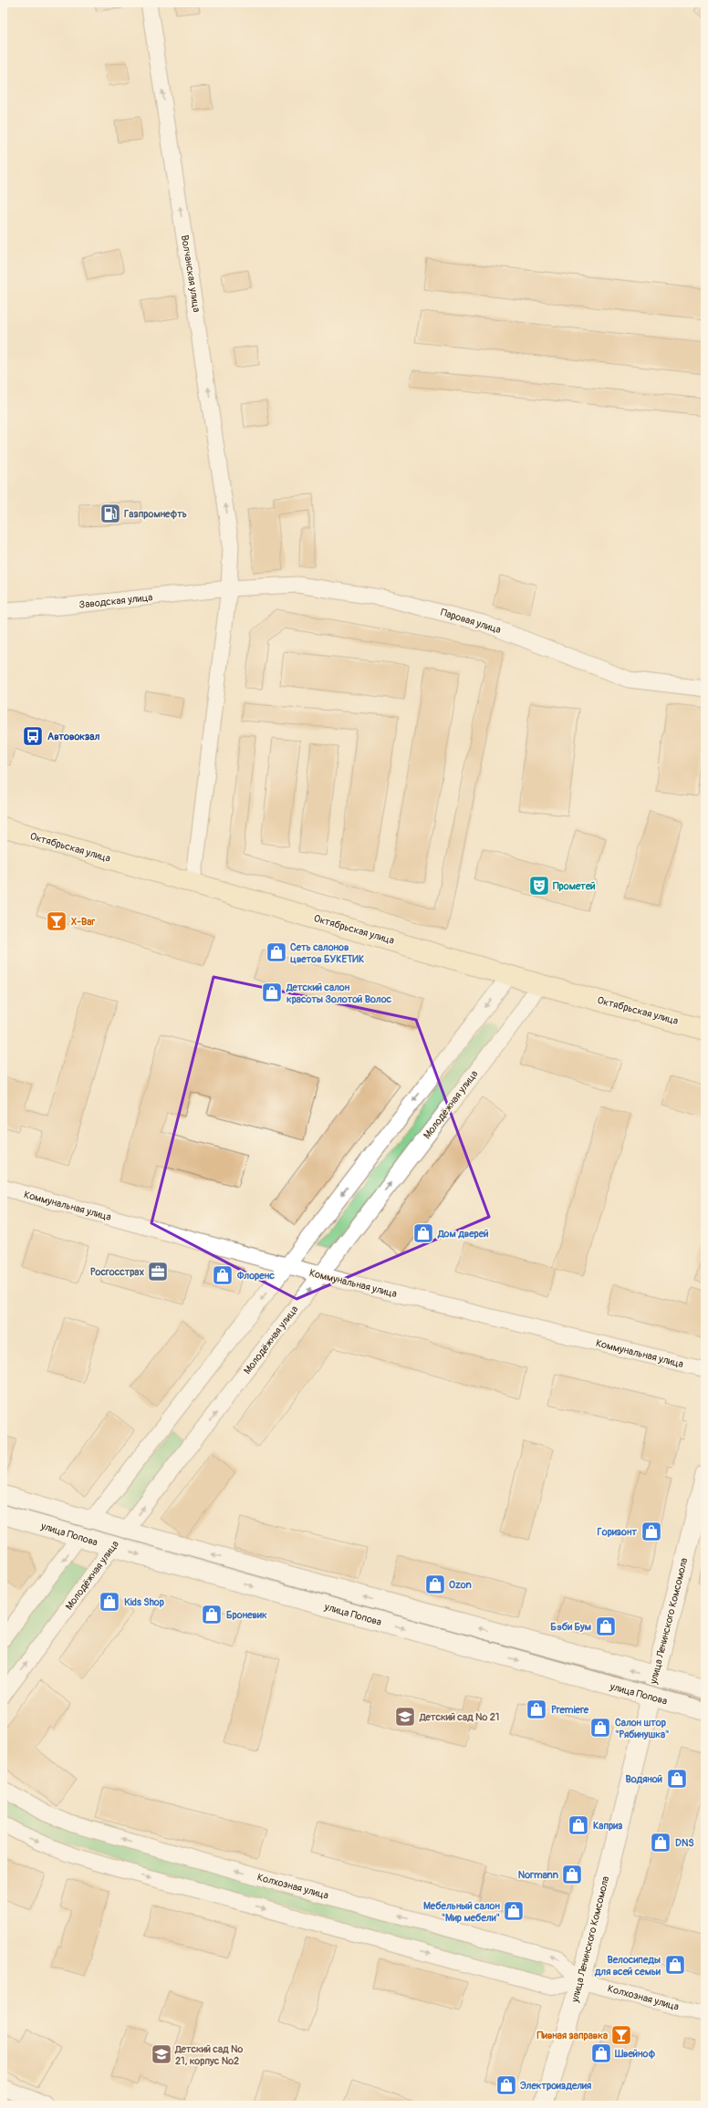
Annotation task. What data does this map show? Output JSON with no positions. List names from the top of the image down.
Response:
{
  "streets": {
    "main road": ["Октябрьская улица"],
    "street": [
      "Волчанская улица",
      "Заводская улица",
      "Паровая улица",
      "Молодёжная улица",
      "Коммунальная улица",
      "улица Попова",
      "улица Ленинского Комсомола",
      "Колхозная улица"
    ]
  },
  "crossings": [
    ["Волчанская улица", "Заводская улица"],
    ["Волчанская улица", "Паровая улица"],
    ["Волчанская улица", "Октябрьская улица"],
    ["Заводская улица", "Паровая улица"],
    ["Октябрьская улица", "Молодёжная улица"],
    ["Молодёжная улица", "Коммунальная улица"],
    ["Молодёжная улица", "улица Попова"],
    ["улица Попова", "улица Ленинского Комсомола"],
    ["улица Ленинского Комсомола", "Колхозная улица"]
  ],
  "one_way": ["Волчанская улица"],
  "places": {
    "fuel station": ["Газпромнефть"],
    "bus stop": ["Автовокзал"],
    "theatre": ["Прометей"],
    "bar": ["X-Bar", "Пивная заправка"],
    "shop": [
      "Сеть салонов цветов БУКЕТИК",
      "Детский салон красоты Золотой Волос",
      "Дом дверей",
      "Флоренс",
      "Горизонт",
      "Ozon",
      "Kids Shop",
      "Броневик",
      "Бэби Бум",
      "Premiere",
      "Салон штор \"Рябинушка\"",
      "Водяной",
      "Каприз",
      "DNS",
      "Normann",
      "Мебельный салон \"Мир мебели\"",
      "Велосипеды для всей семьи",
      "Швейноф",
      "Электроизделия"
    ],
    "office": ["Росгосстрах"],
    "school or university": ["Детский сад № 21", "Детский сад № 21, корпус №2"]
  }
}
